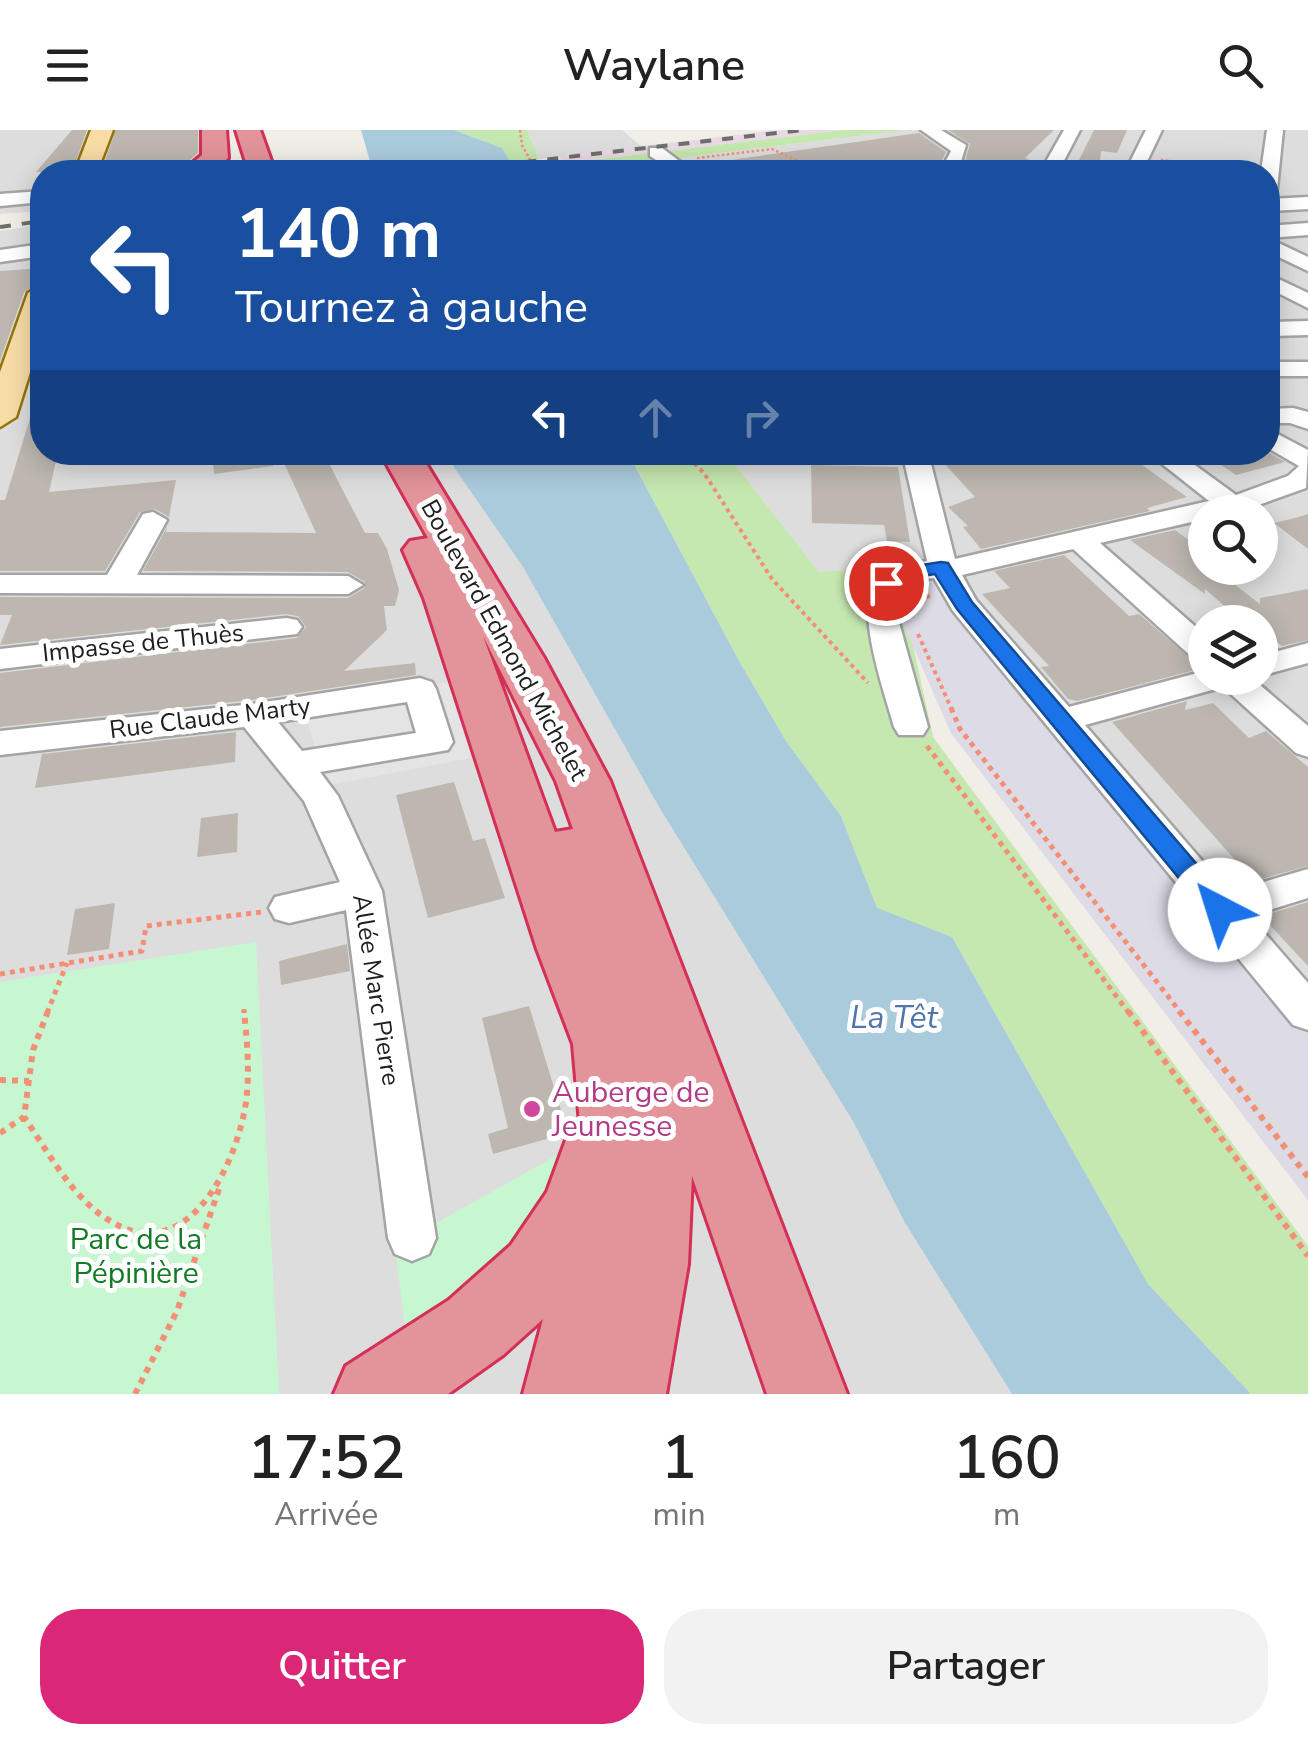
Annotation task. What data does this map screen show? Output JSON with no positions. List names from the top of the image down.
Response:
{
  "streets": {
    "highway": ["Boulevard Edmond Michelet"],
    "street": ["Impasse de Thuès", "Rue Claude Marty", "Allée Marc Pierre"]
  },
  "crossings": [
    ["Rue Claude Marty", "Allée Marc Pierre"]
  ],
  "water": ["La Têt"],
  "parks": ["Parc de la Pépinière"],
  "places": ["Auberge de Jeunesse"],
  "page": {
    "header": "Waylane",
    "turn": ["140 m", "Tournez à gauche"],
    "eta": [
      "17:52",
      "Arrivée",
      "1",
      "min",
      "160",
      "m"
    ],
    "buttons": ["Quitter", "Partager"]
  }
}
